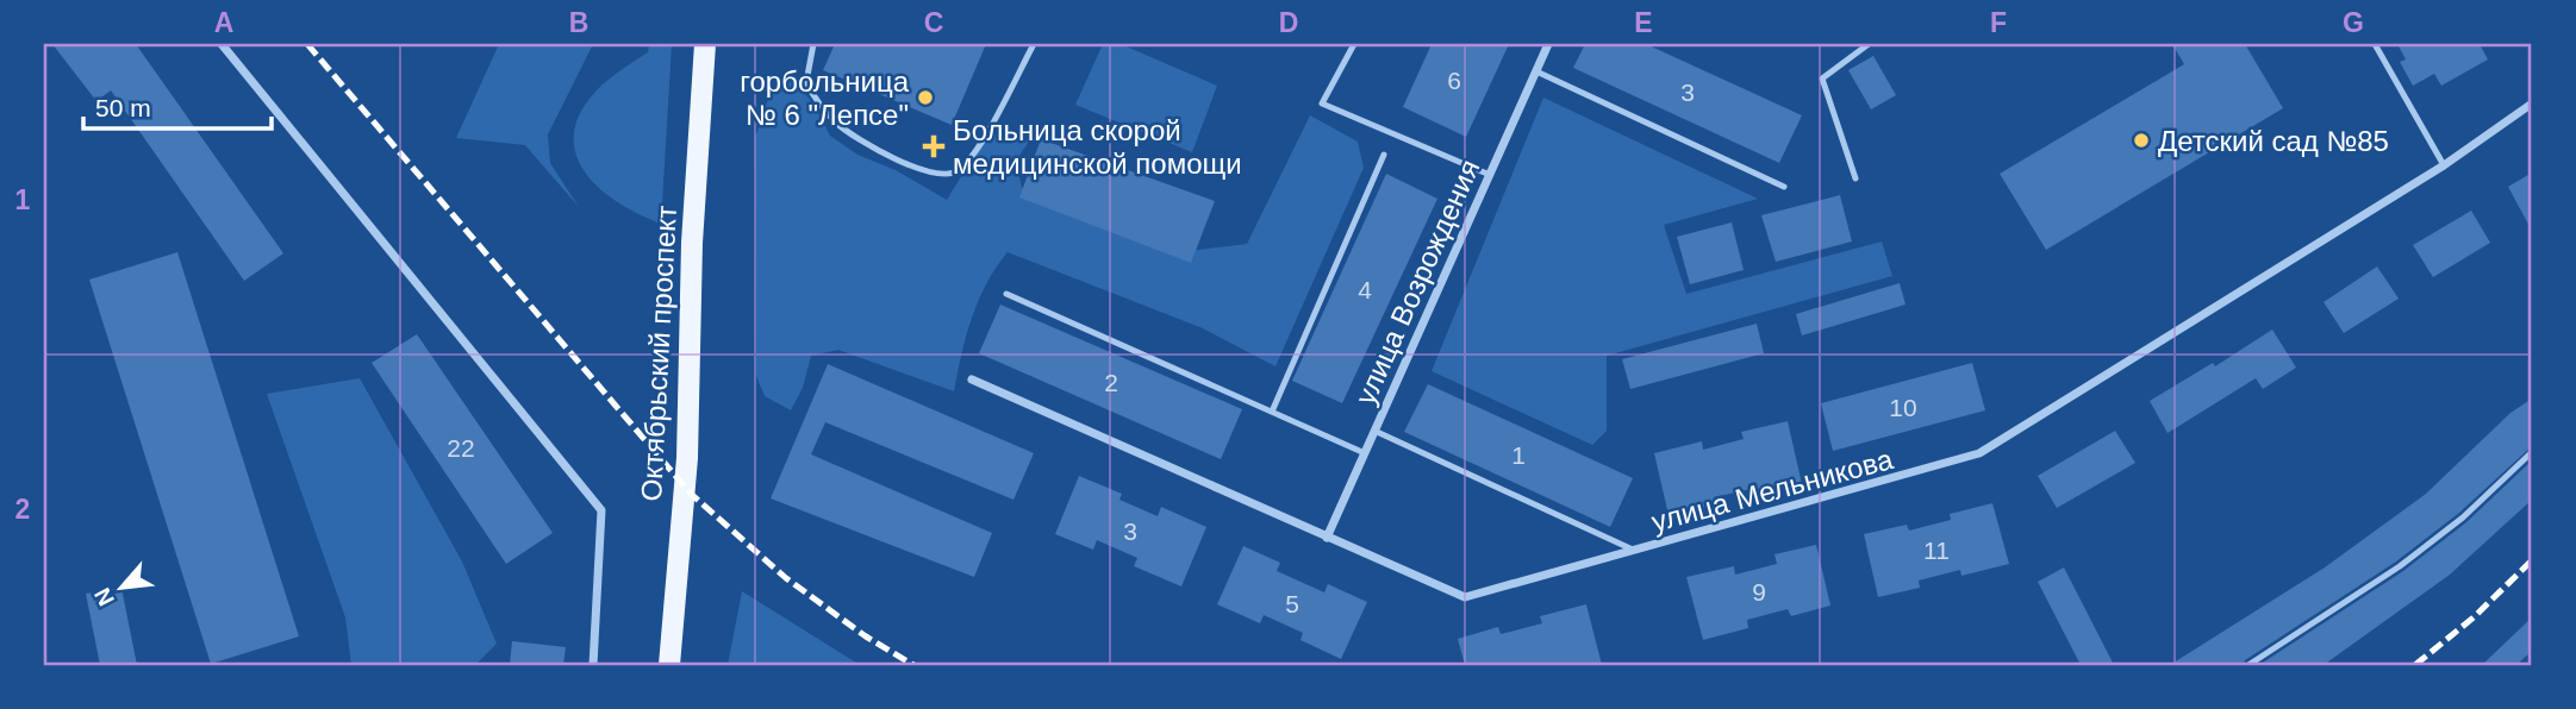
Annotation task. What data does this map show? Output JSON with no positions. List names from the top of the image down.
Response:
{
  "streets": {
    "main road": ["Октябрьский проспект"],
    "street": ["улица Возрождения", "улица Мельникова"]
  },
  "crossings": [
    ["улица Возрождения", "улица Мельникова"]
  ],
  "places": {
    "other": ["горбольница № 6 \"Лепсе\"", "Детский сад №85"],
    "health": ["Больница скорой медицинской помощи"]
  },
  "house_numbers": [
    "6",
    "3",
    "4",
    "2",
    "10",
    "22",
    "1",
    "3",
    "11",
    "9",
    "5"
  ],
  "scale_bar": "50 m",
  "north": "bottom left",
  "grid": {
    "columns": [
      "A",
      "B",
      "C",
      "D",
      "E",
      "F",
      "G"
    ],
    "rows": ["1", "2"]
  }
}
